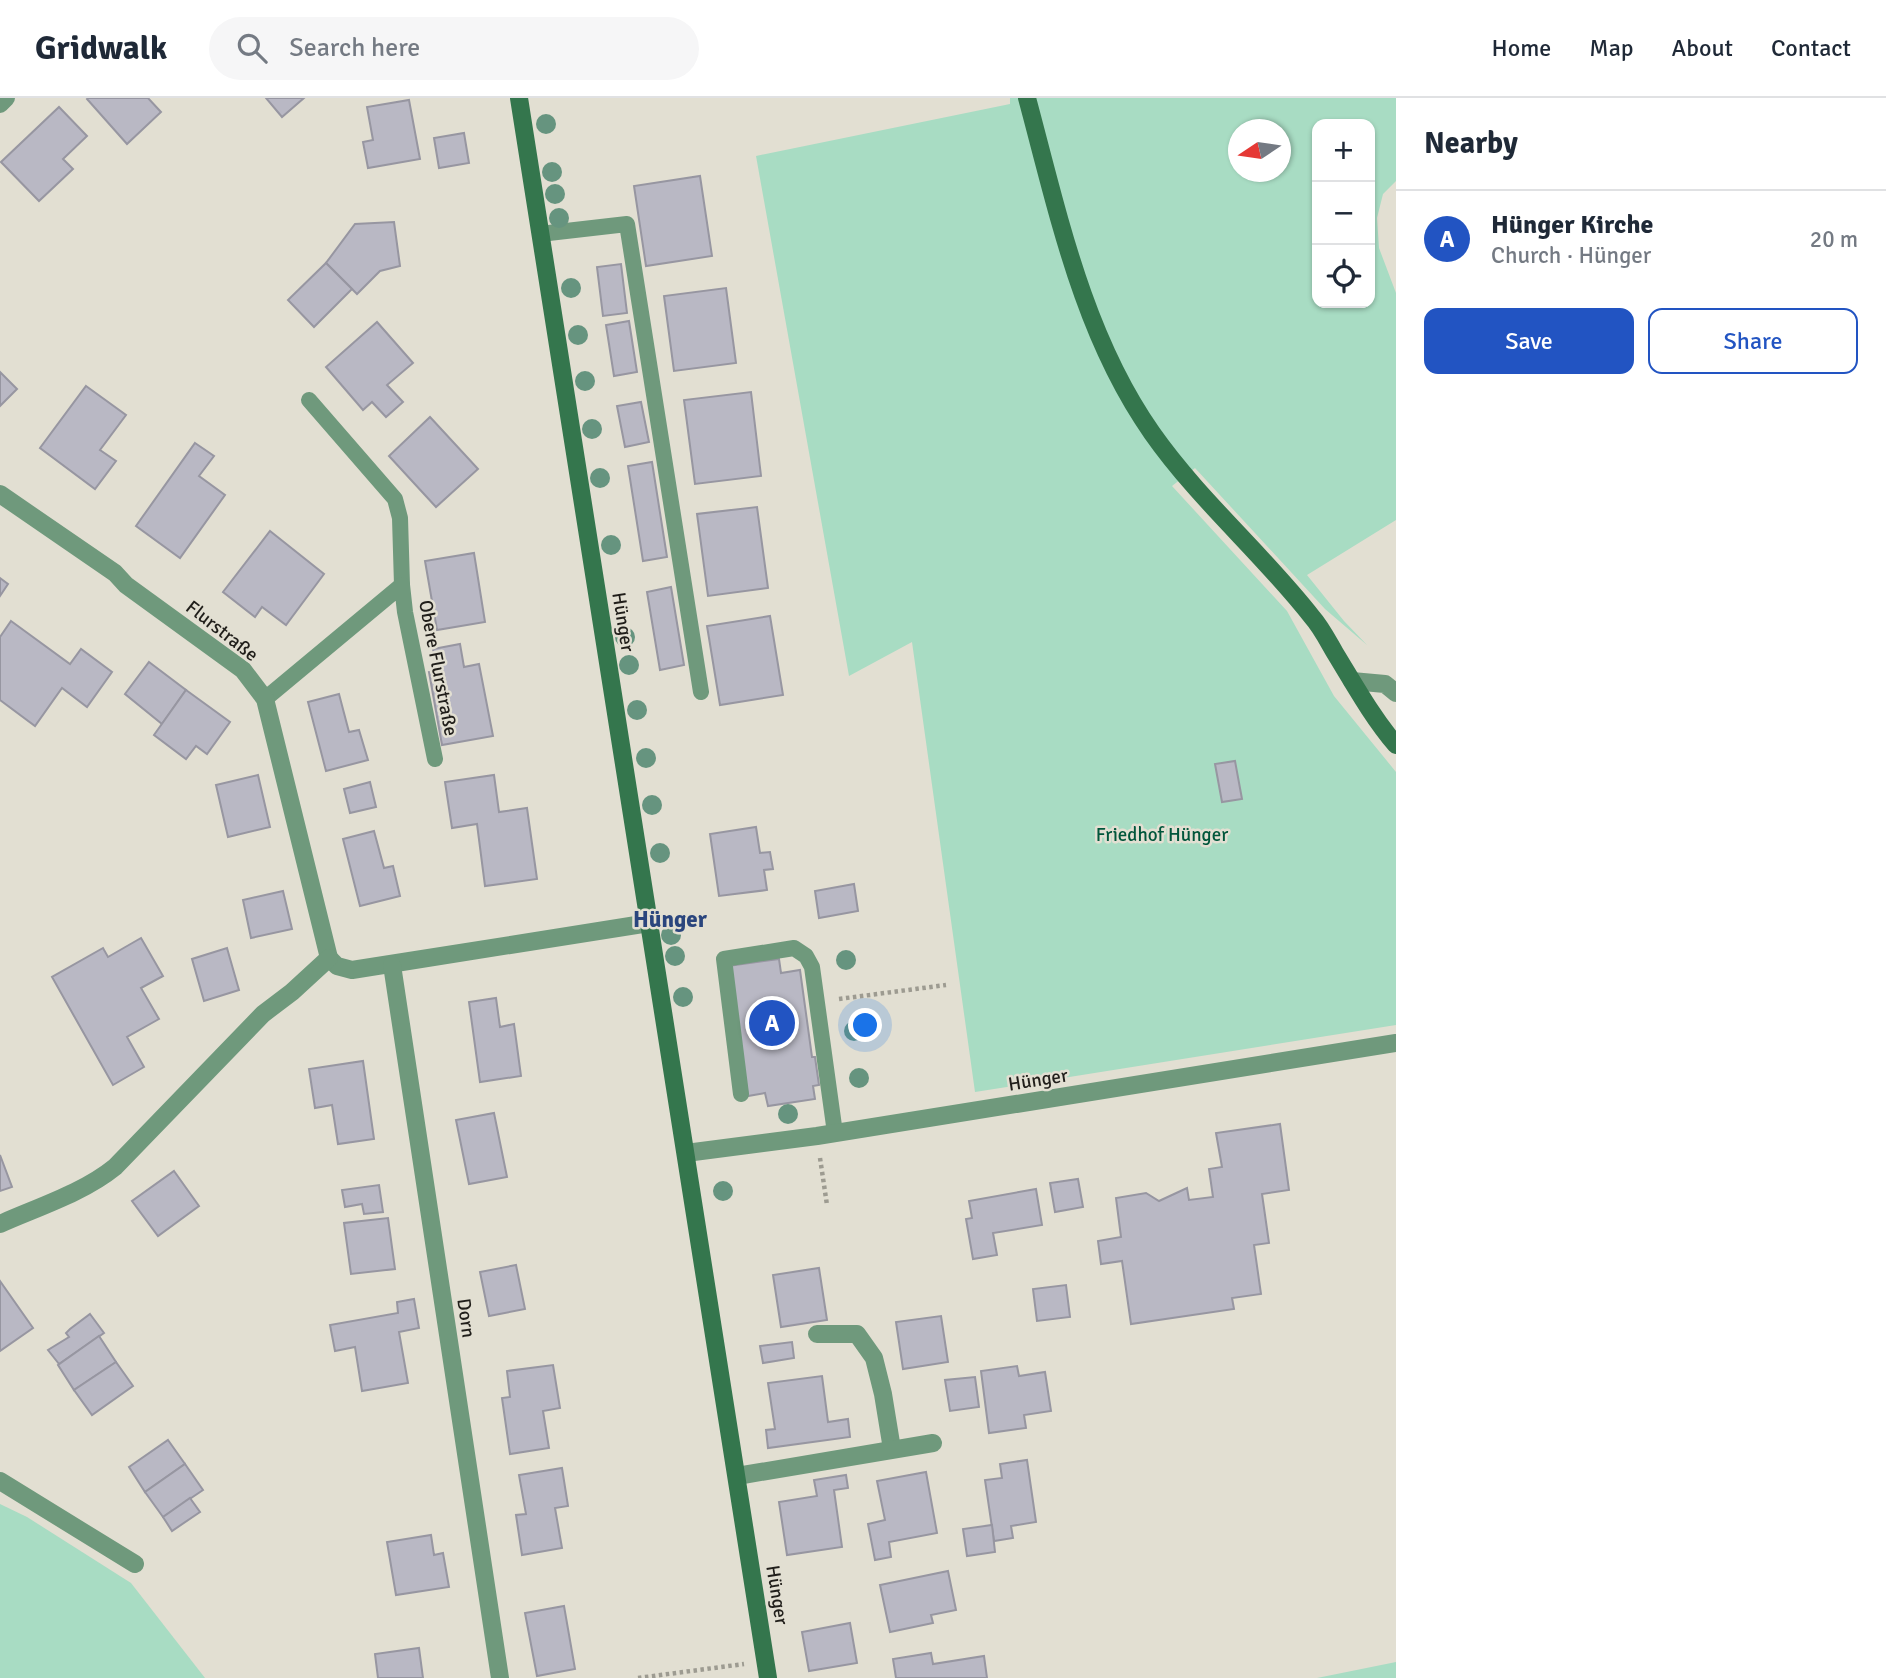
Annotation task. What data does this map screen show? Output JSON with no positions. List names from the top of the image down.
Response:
{
  "streets": {
    "main road": ["Hünger"],
    "street": ["Flurstraße", "Dorn"],
    "lane": ["Obere Flurstraße"]
  },
  "crossings": [
    ["Flurstraße", "Obere Flurstraße"]
  ],
  "districts": ["Hünger"],
  "parks": ["Friedhof Hünger"],
  "north": "left",
  "page": {
    "header": "Gridwalk",
    "search": "Search here",
    "nav": [
      "Home",
      "Map",
      "About",
      "Contact"
    ],
    "heading": "Nearby",
    "map_buttons": ["+", "−"],
    "list": [
      {
        "mark": "A",
        "name": "Hünger Kirche",
        "note": "Church · Hünger",
        "value": "20 m"
      }
    ],
    "buttons": ["Save", "Share"],
    "pins": "A"
  }
}
